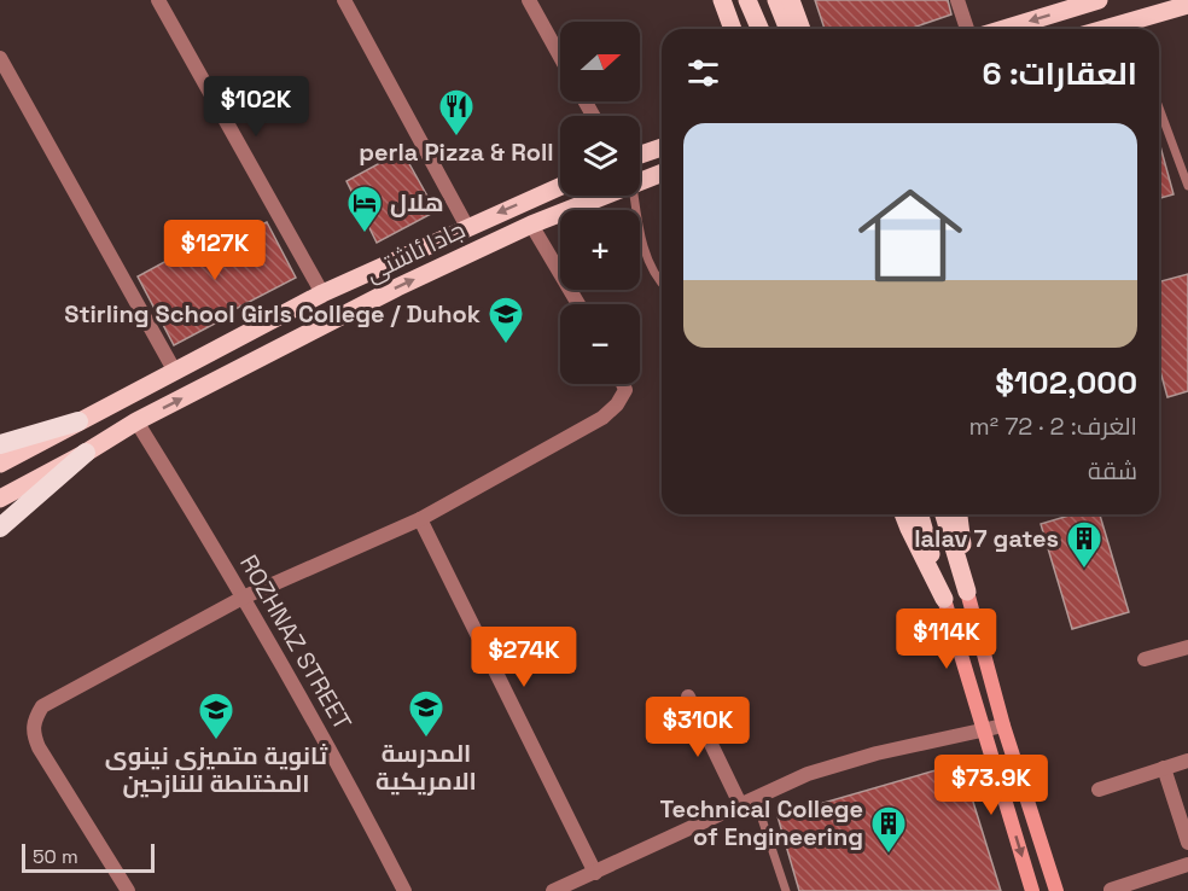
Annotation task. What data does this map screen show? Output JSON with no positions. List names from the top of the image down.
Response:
{
  "streets": {
    "main road": ["جادا ئاشتی"],
    "street": ["ROZHNAZ STREET"]
  },
  "crossings": [
    ["جادا ئاشتی", "ROZHNAZ STREET"]
  ],
  "places": {
    "restaurant": ["perla Pizza & Roll"],
    "hotel": ["هلال"],
    "school or university": ["Stirling School Girls College / Duhok", "المدرسة الامريكية", "ثانوية متميزي نينوى المختلطة للنازحين"],
    "building": ["lalav 7 gates", "Technical College of Engineering"]
  },
  "scale_bar": "50 m",
  "north": "right",
  "page": {
    "map_buttons": ["+", "−"],
    "heading": "العقارات: 6",
    "price": [
      "$102K",
      "$127K",
      "$114K",
      "$274K",
      "$310K",
      "$73.9K"
    ],
    "list": [
      {
        "name": "$102,000",
        "note": "الغرف: 2 · 72 m² · شقة"
      }
    ],
    "scale": "50 m"
  }
}
